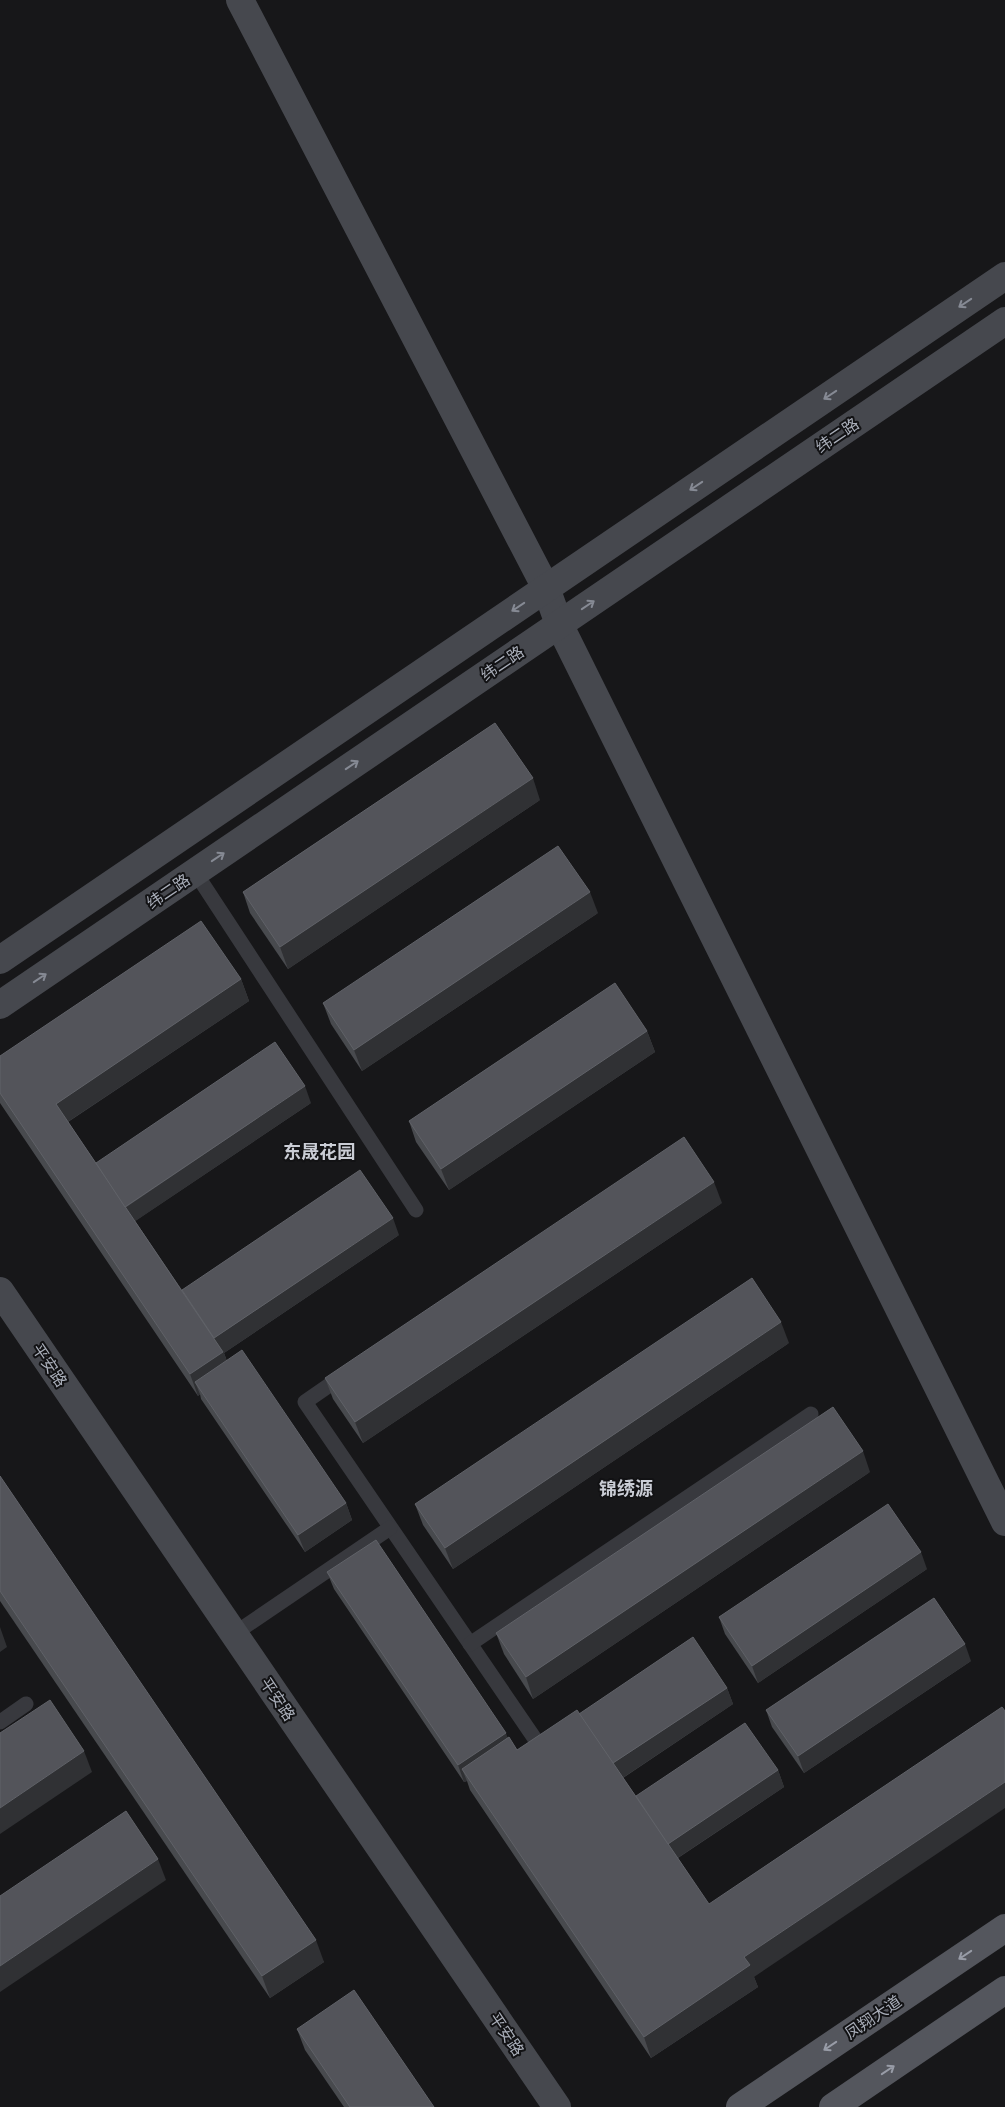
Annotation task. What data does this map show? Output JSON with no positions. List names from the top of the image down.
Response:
{
  "streets": {
    "main road": ["凤翔大道"],
    "street": ["纬二路", "平安路"]
  },
  "districts": ["东晟花园", "锦绣源"]
}
